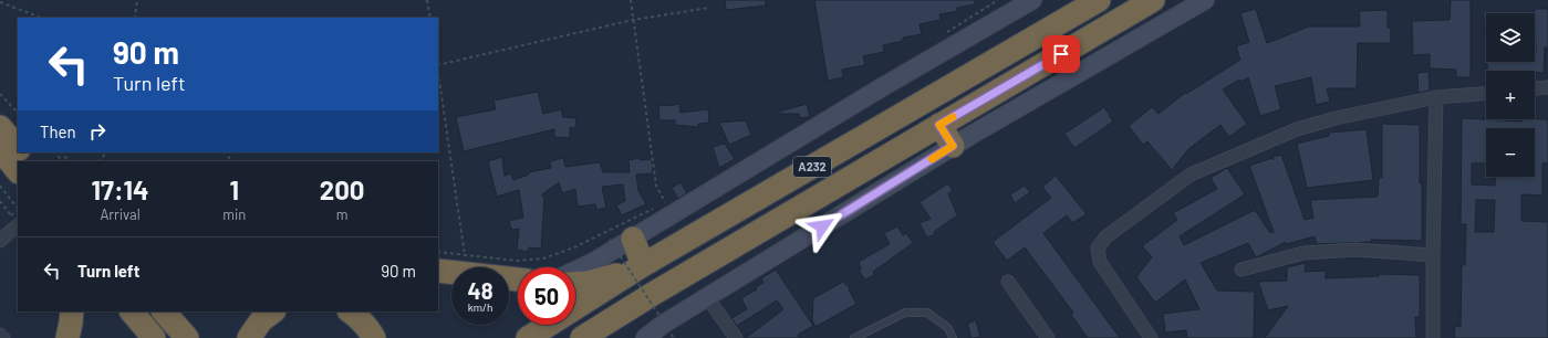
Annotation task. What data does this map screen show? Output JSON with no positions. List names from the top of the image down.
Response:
{
  "streets": {
    "highway": ["A232"]
  },
  "page": {
    "map_buttons": ["+", "−"],
    "turn": ["90 m", "Turn left"],
    "then": "Then",
    "eta": [
      "17:14",
      "Arrival",
      "1",
      "min",
      "200",
      "m"
    ],
    "list": [
      {
        "name": "Turn left",
        "value": "90 m"
      }
    ],
    "speed": "48 km/h",
    "limit": "50"
  }
}
